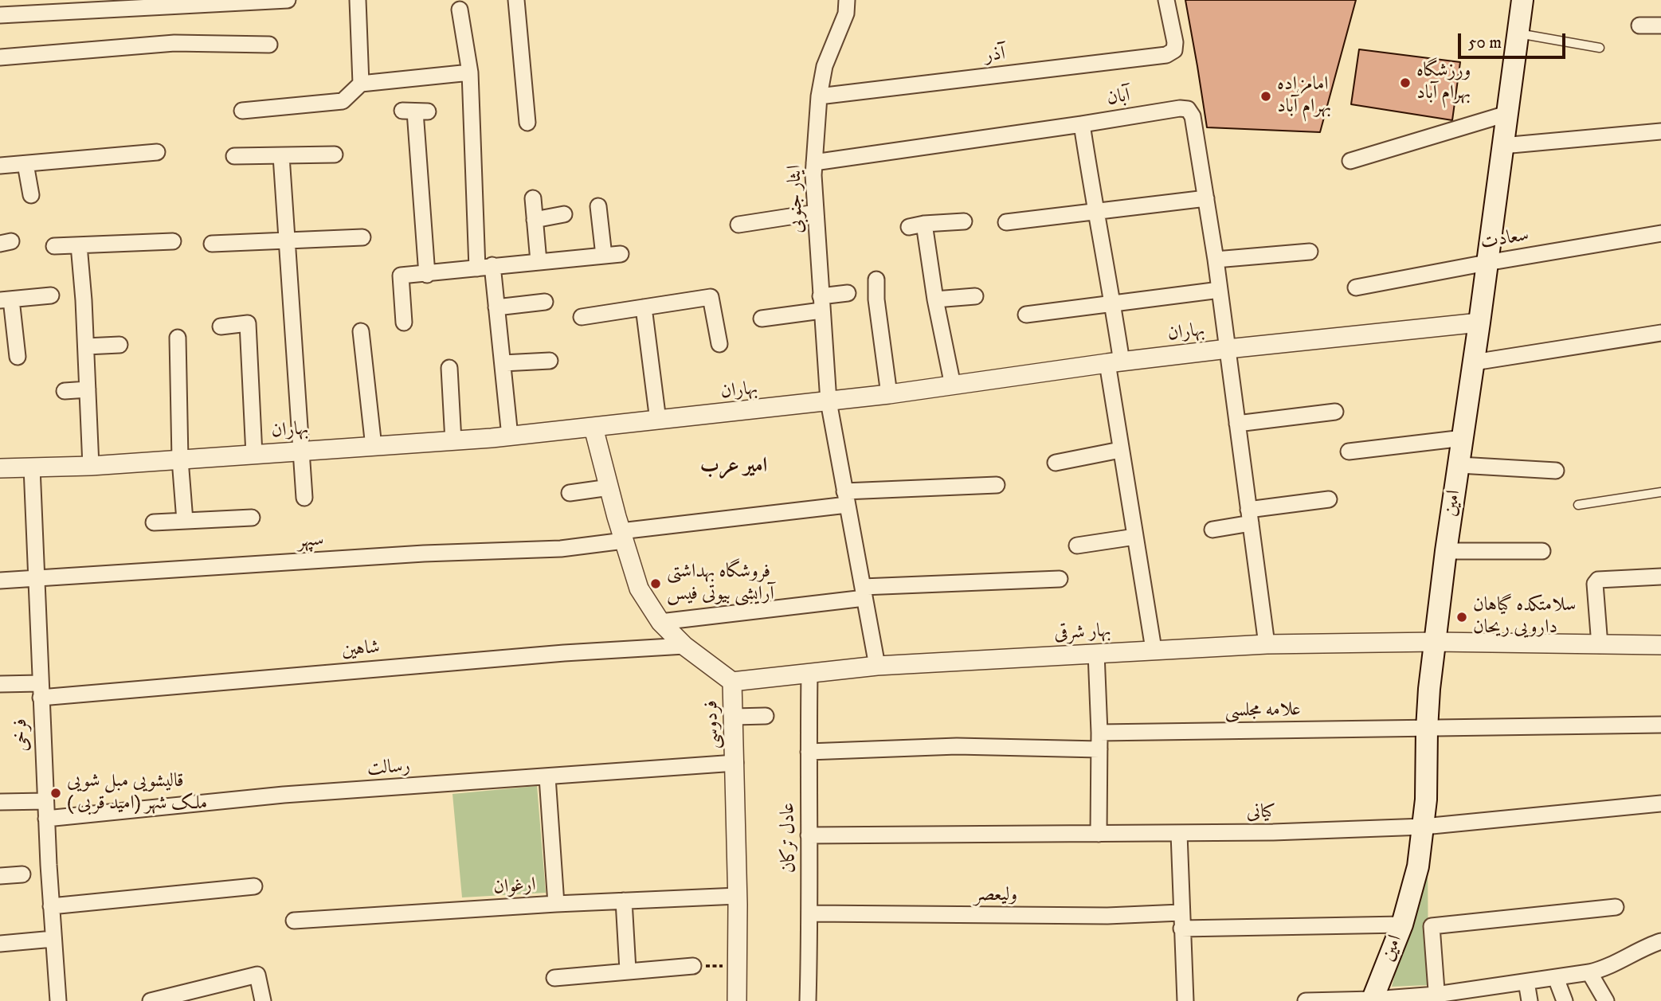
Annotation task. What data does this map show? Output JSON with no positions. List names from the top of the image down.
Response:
{
  "streets": {
    "main road": ["امین"],
    "street": [
      "آذر",
      "آبان",
      "ایثار جنوبی",
      "سعادت",
      "بهاران",
      "سپهر",
      "بهار شرقی",
      "شاهین",
      "علامه مجلسی",
      "فردوسی",
      "فرخی",
      "رسالت",
      "کیانی",
      "عادل ترکان",
      "ارغوان",
      "ولیعصر"
    ]
  },
  "crossings": [
    ["آذر", "ایثار جنوبی"],
    ["آبان", "ایثار جنوبی"],
    ["آبان", "بهاران"],
    ["ایثار جنوبی", "بهاران"],
    ["ایثار جنوبی", "سپهر"],
    ["ایثار جنوبی", "بهار شرقی"],
    ["سعادت", "امین"],
    ["بهاران", "امین"],
    ["بهاران", "فردوسی"],
    ["بهاران", "فرخی"],
    ["امین", "بهار شرقی"],
    ["امین", "علامه مجلسی"],
    ["امین", "کیانی"],
    ["سپهر", "فردوسی"],
    ["سپهر", "فرخی"],
    ["بهار شرقی", "فردوسی"],
    ["بهار شرقی", "عادل ترکان"],
    ["شاهین", "فردوسی"],
    ["شاهین", "فرخی"],
    ["فردوسی", "رسالت"],
    ["فردوسی", "ارغوان"],
    ["فرخی", "رسالت"],
    ["کیانی", "عادل ترکان"],
    ["عادل ترکان", "ولیعصر"]
  ],
  "districts": ["امیر عرب"],
  "places": [
    "ورزشگاه بهرام آباد",
    "امامزاده بهرام آباد",
    "فروشگاه بهداشتی آرایشی بیوتی فیس",
    "سلامتکده گیاهان دارویی ریحان",
    "قالیشویی مبل شویی ملک شهر (امید قربی )"
  ],
  "scale_bar": "50 m"
}
